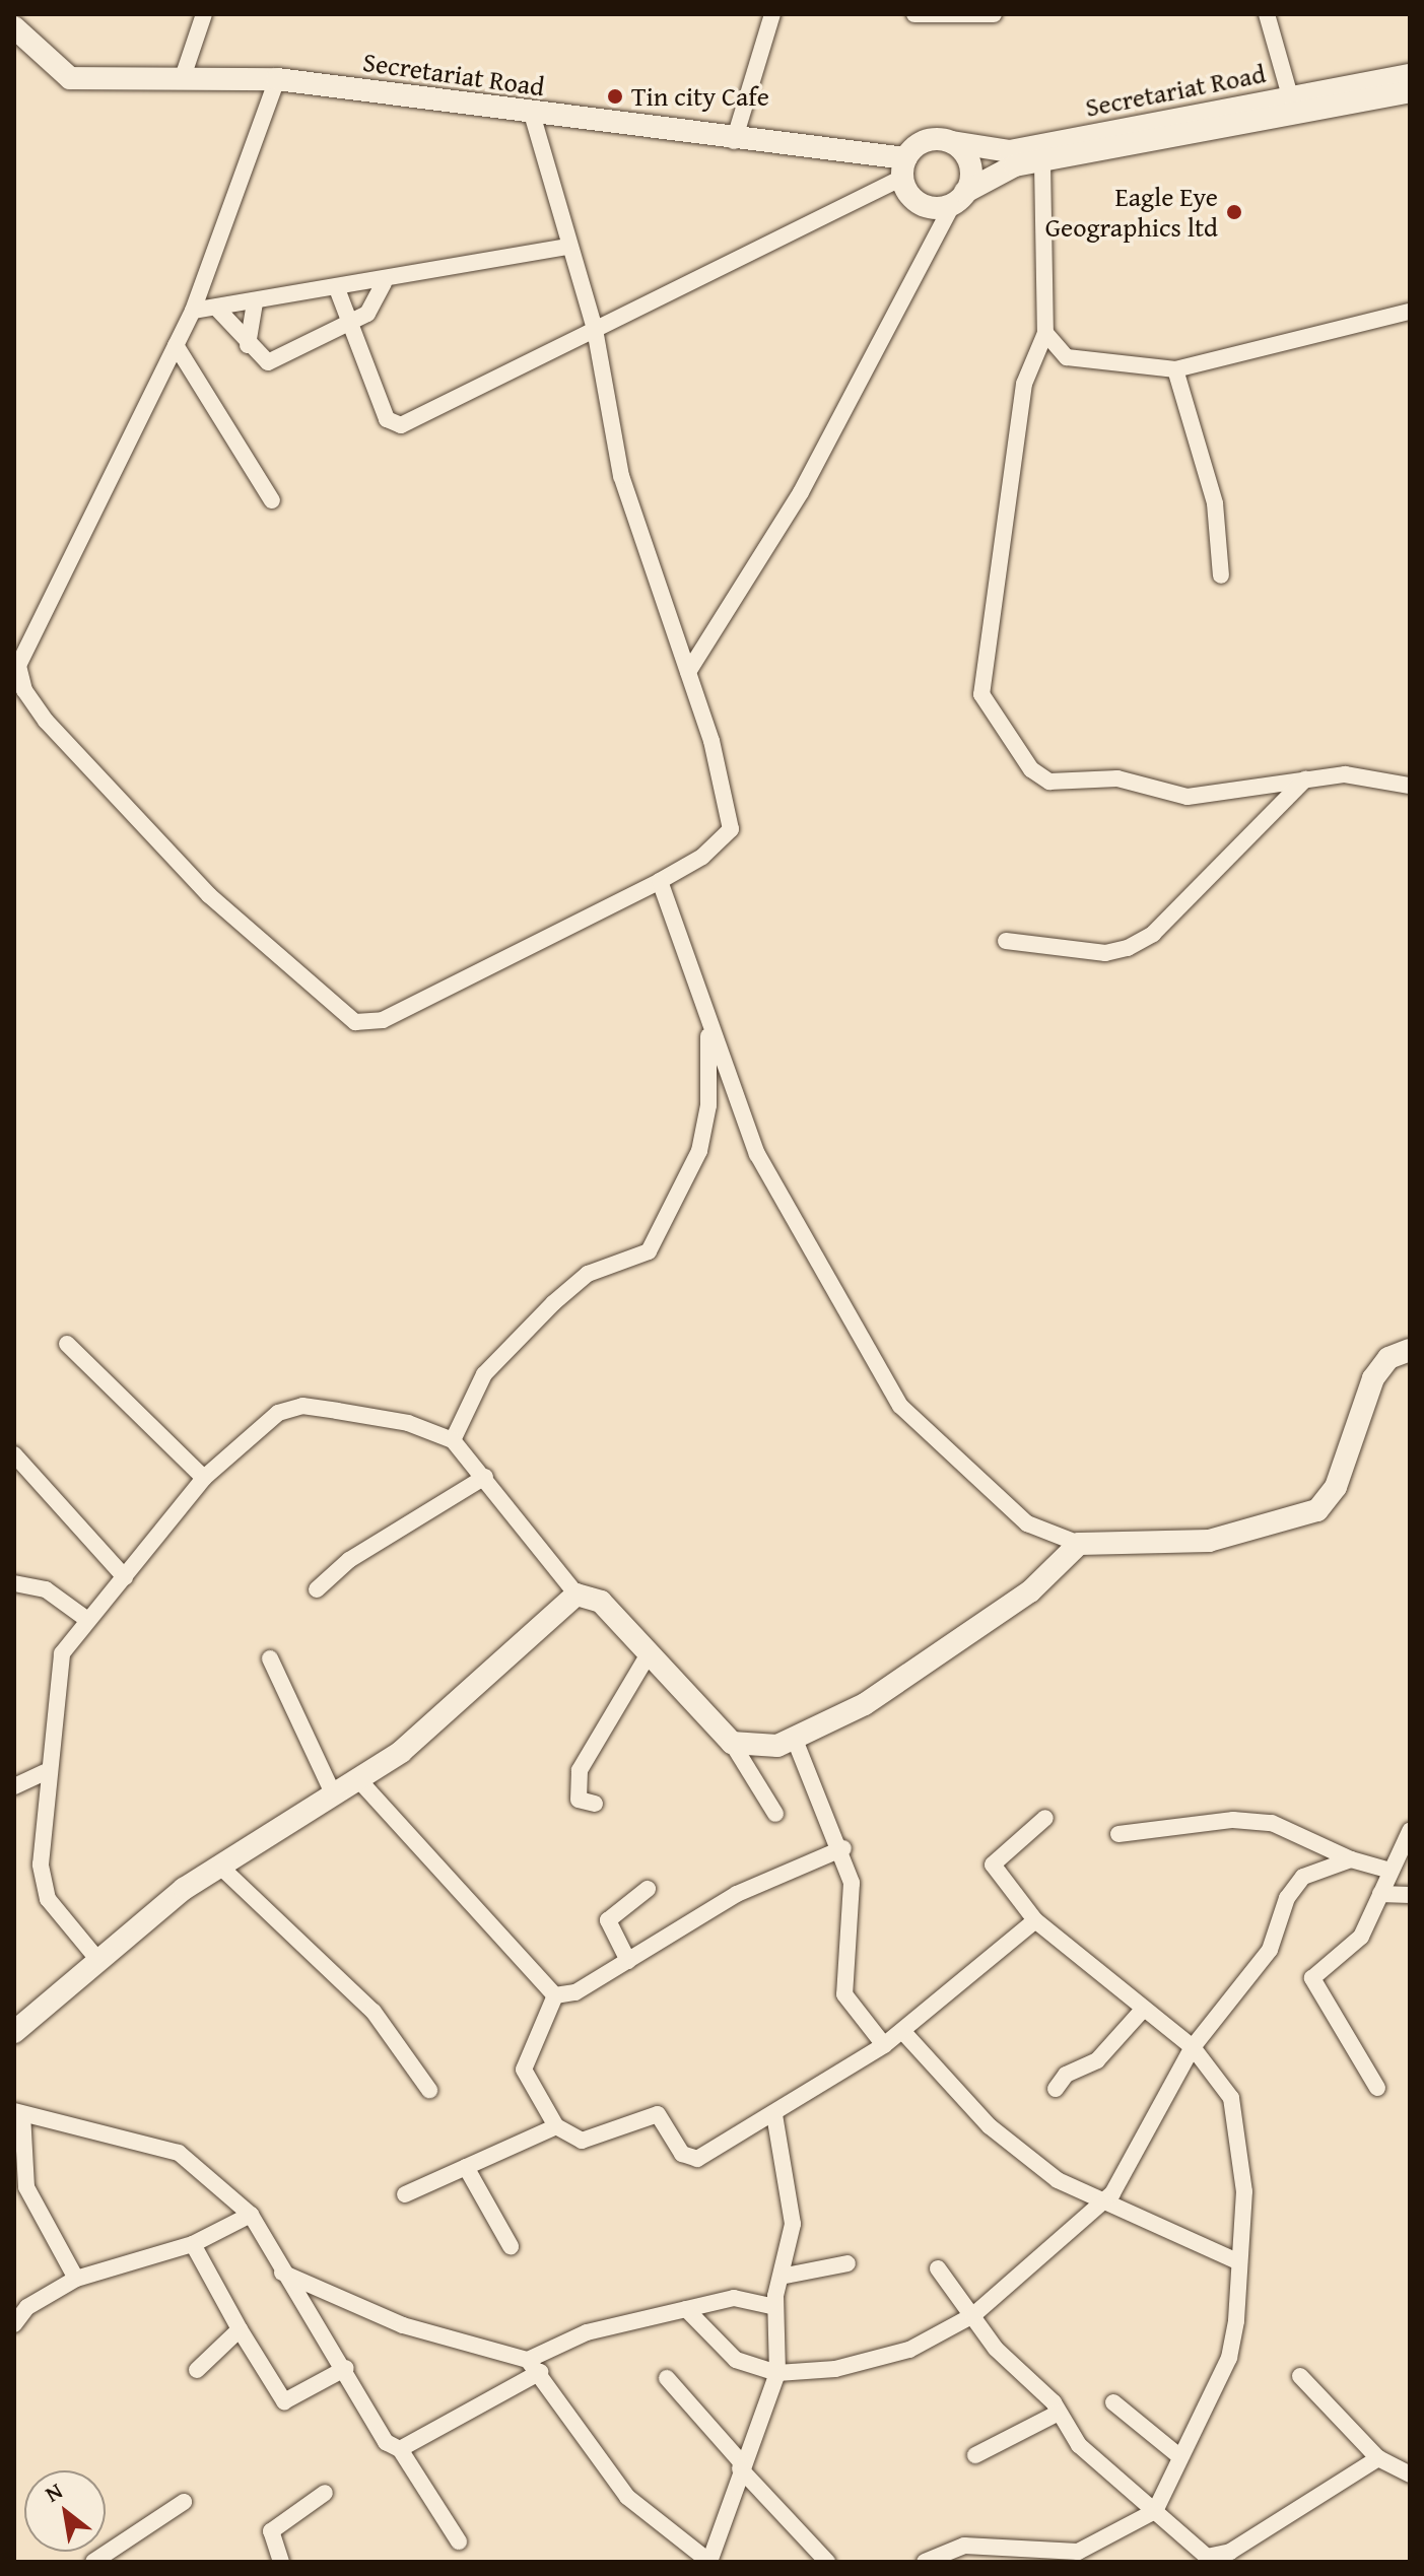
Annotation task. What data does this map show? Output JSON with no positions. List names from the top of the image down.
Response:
{
  "streets": {
    "street": ["Secretariat Road"]
  },
  "places": ["Tin city Cafe", "Eagle Eye Geographics ltd"],
  "north": "top left"
}
